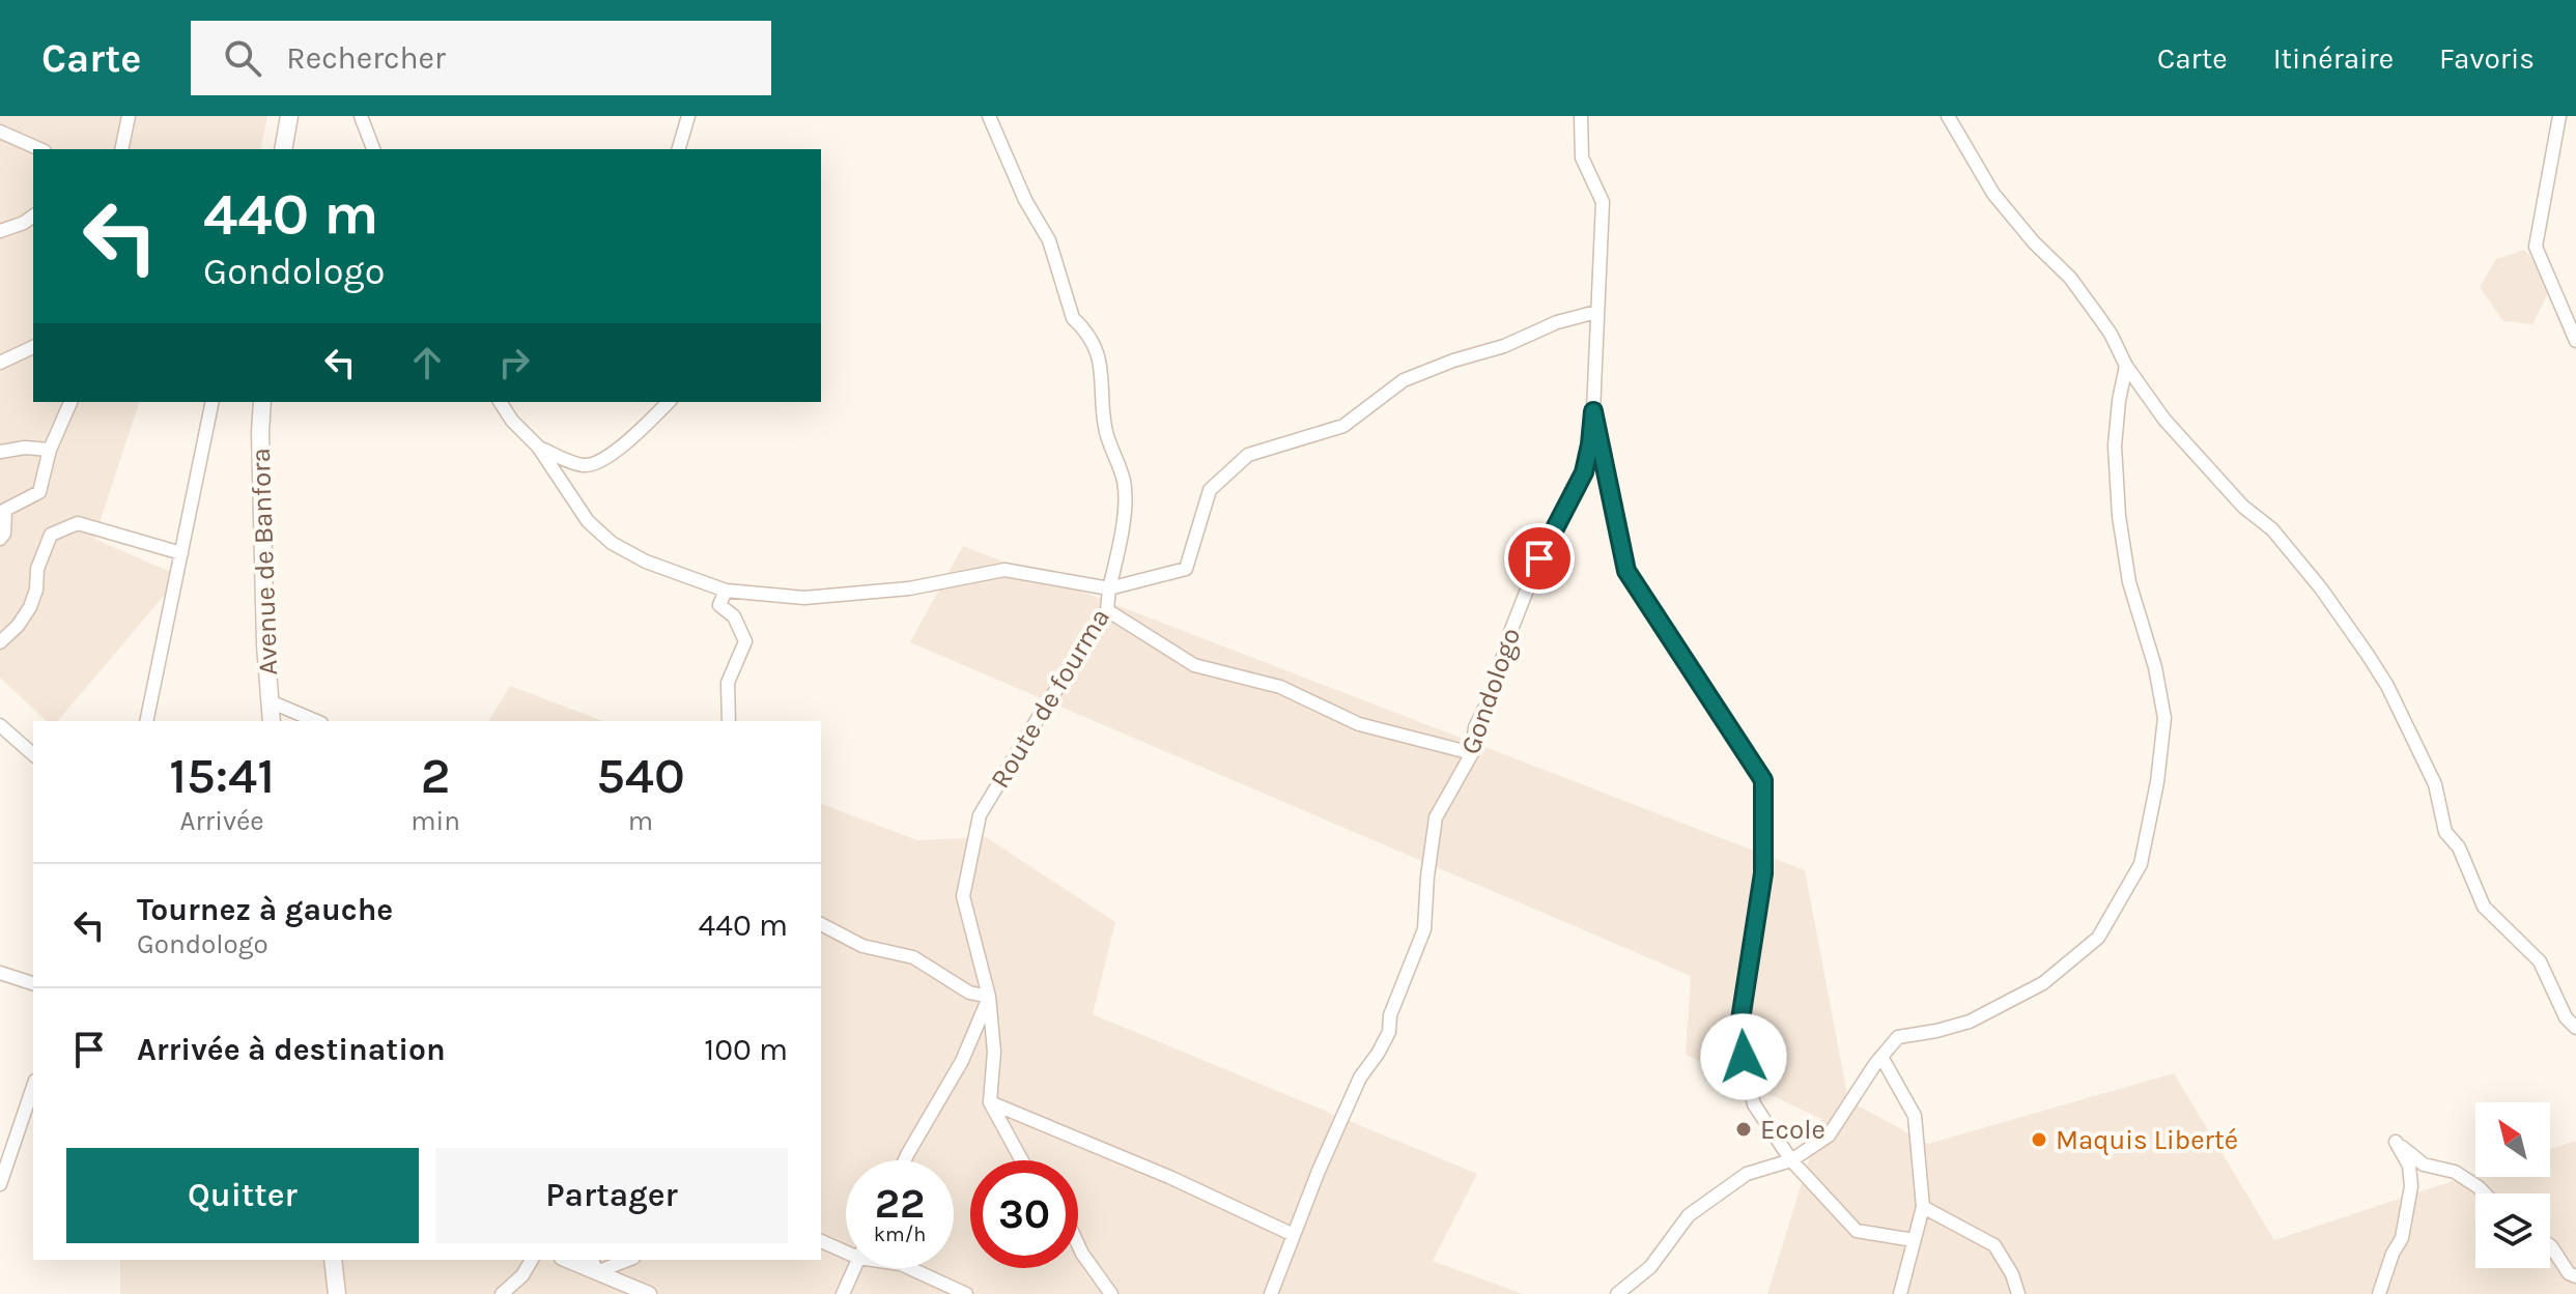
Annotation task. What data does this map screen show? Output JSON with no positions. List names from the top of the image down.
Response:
{
  "streets": {
    "main road": ["Avenue de Banfora"],
    "street": ["Gondologo", "Route de fourma"]
  },
  "crossings": [
    ["Gondologo", "Route de fourma"]
  ],
  "places": ["Ecole", "Maquis Liberté"],
  "north": "top left",
  "page": {
    "header": "Carte",
    "search": "Rechercher",
    "nav": ["Carte", "Itinéraire", "Favoris"],
    "turn": ["440 m", "Gondologo"],
    "eta": [
      "15:41",
      "Arrivée",
      "2",
      "min",
      "540",
      "m"
    ],
    "list": [
      {
        "name": "Tournez à gauche",
        "note": "Gondologo",
        "value": "440 m"
      },
      {
        "name": "Arrivée à destination",
        "value": "100 m"
      }
    ],
    "buttons": ["Quitter", "Partager"],
    "speed": "22 km/h",
    "limit": "30"
  }
}
